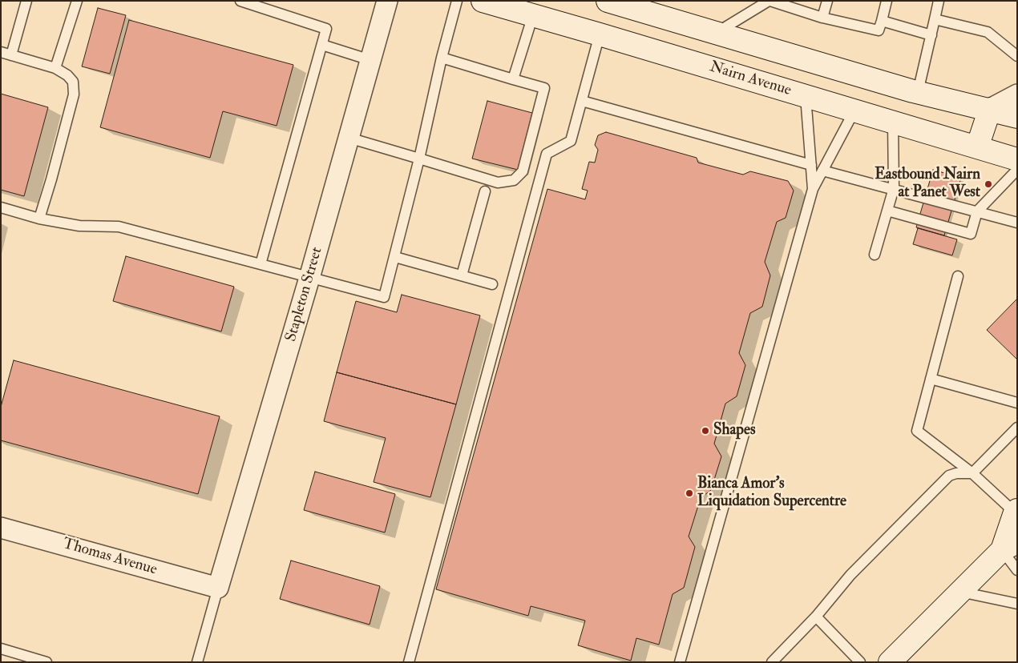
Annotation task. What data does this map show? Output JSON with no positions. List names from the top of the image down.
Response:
{
  "streets": {
    "main road": ["Nairn Avenue"],
    "street": ["Stapleton Street", "Thomas Avenue"]
  },
  "crossings": [
    ["Stapleton Street", "Thomas Avenue"]
  ],
  "places": ["Eastbound Nairn at Panet West", "Shapes", "Bianca Amor's Liquidation Supercentre"]
}
